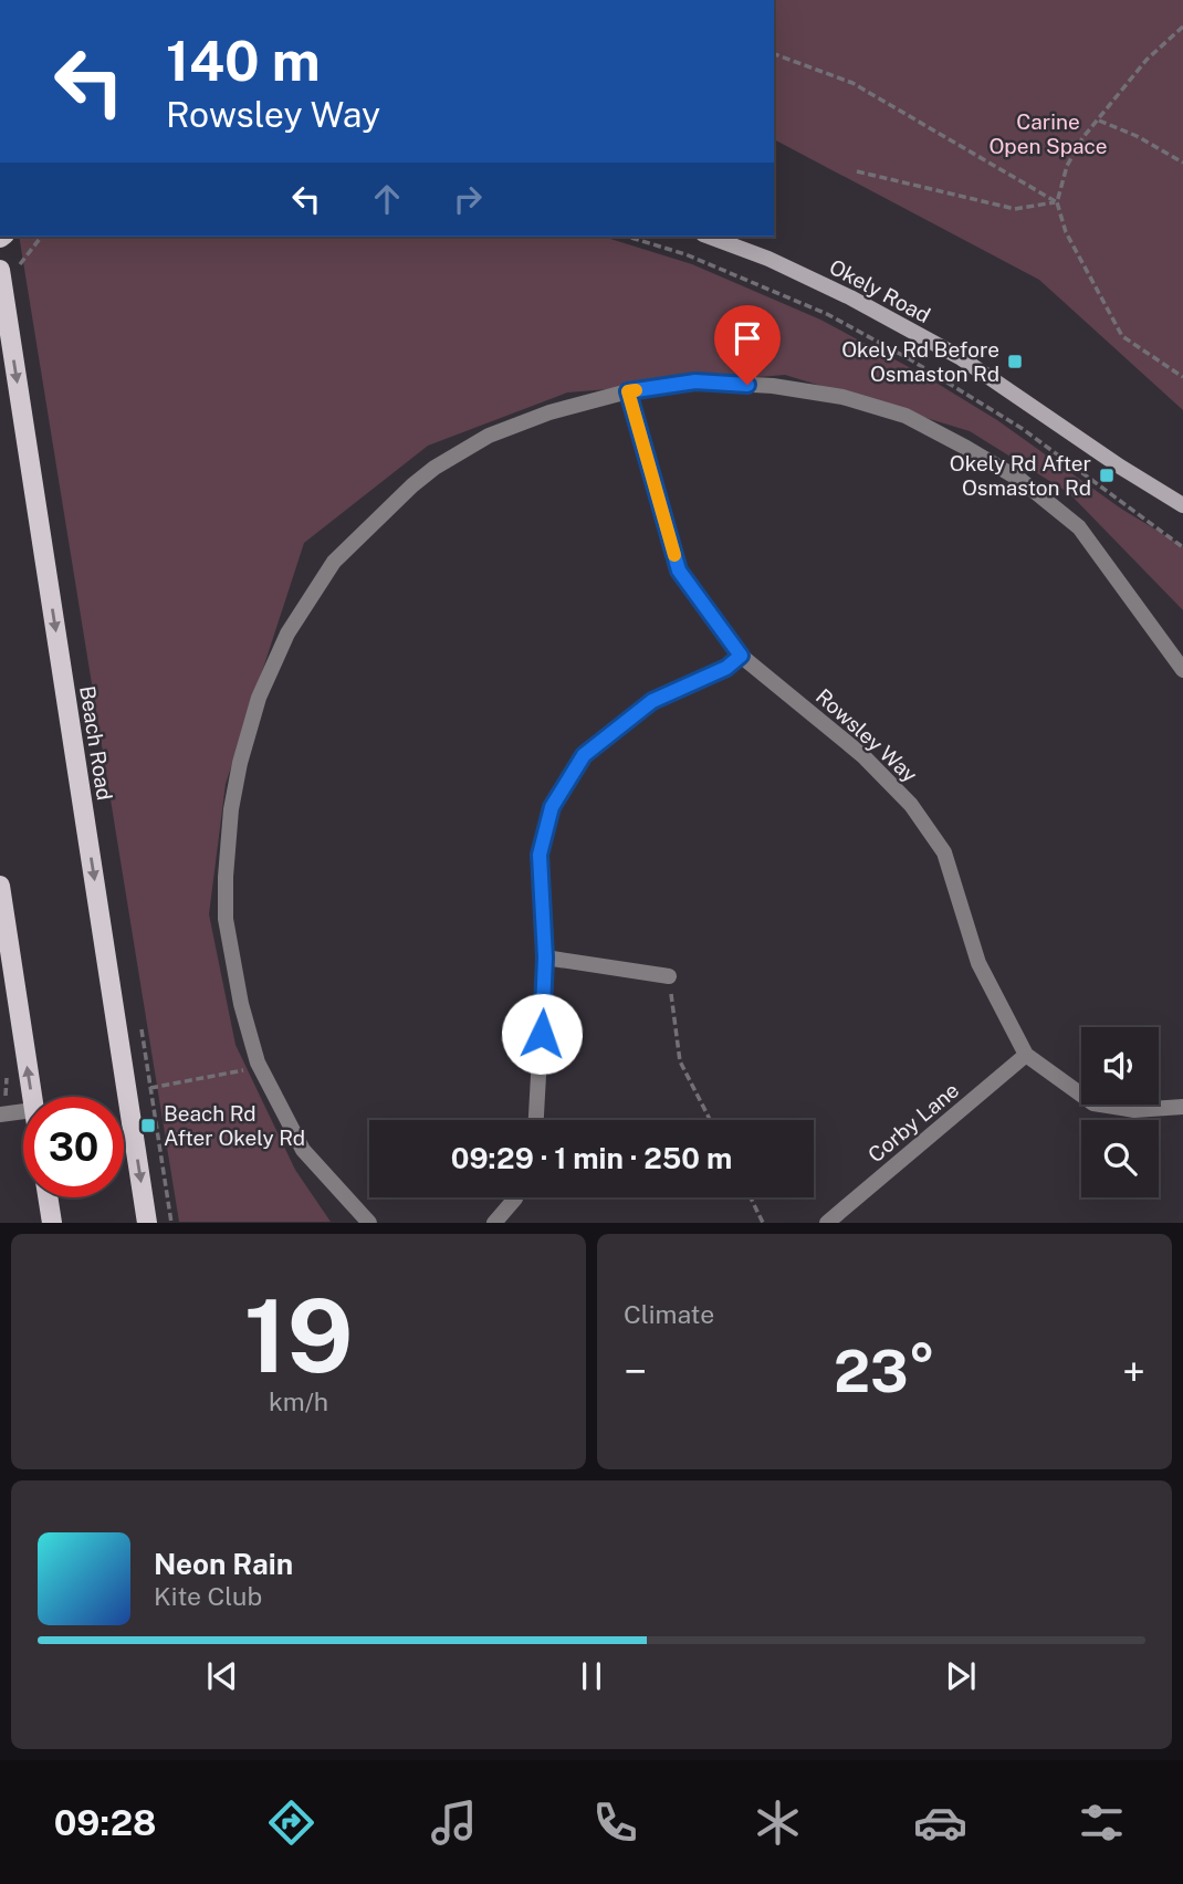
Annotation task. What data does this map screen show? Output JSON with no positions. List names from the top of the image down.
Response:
{
  "streets": {
    "main road": ["Okely Road", "Beach Road"],
    "street": ["Rowsley Way", "Corby Lane"]
  },
  "crossings": [
    ["Rowsley Way", "Corby Lane"]
  ],
  "one_way": ["Beach Road"],
  "parks": ["Carine Open Space"],
  "places": {
    "transit": ["Okely Rd Before Osmaston Rd", "Okely Rd After Osmaston Rd", "Beach Rd After Okely Rd"]
  },
  "page": {
    "turn": ["140 m", "Rowsley Way"],
    "limit": "30",
    "trip": "09:29 · 1 min · 250 m",
    "tile": [
      ["19", "km/h"],
      "Climate"
    ],
    "heat": ["−", "23°", "+"],
    "song": ["Neon Rain", "Kite Club"],
    "tabs": "09:28"
  }
}
